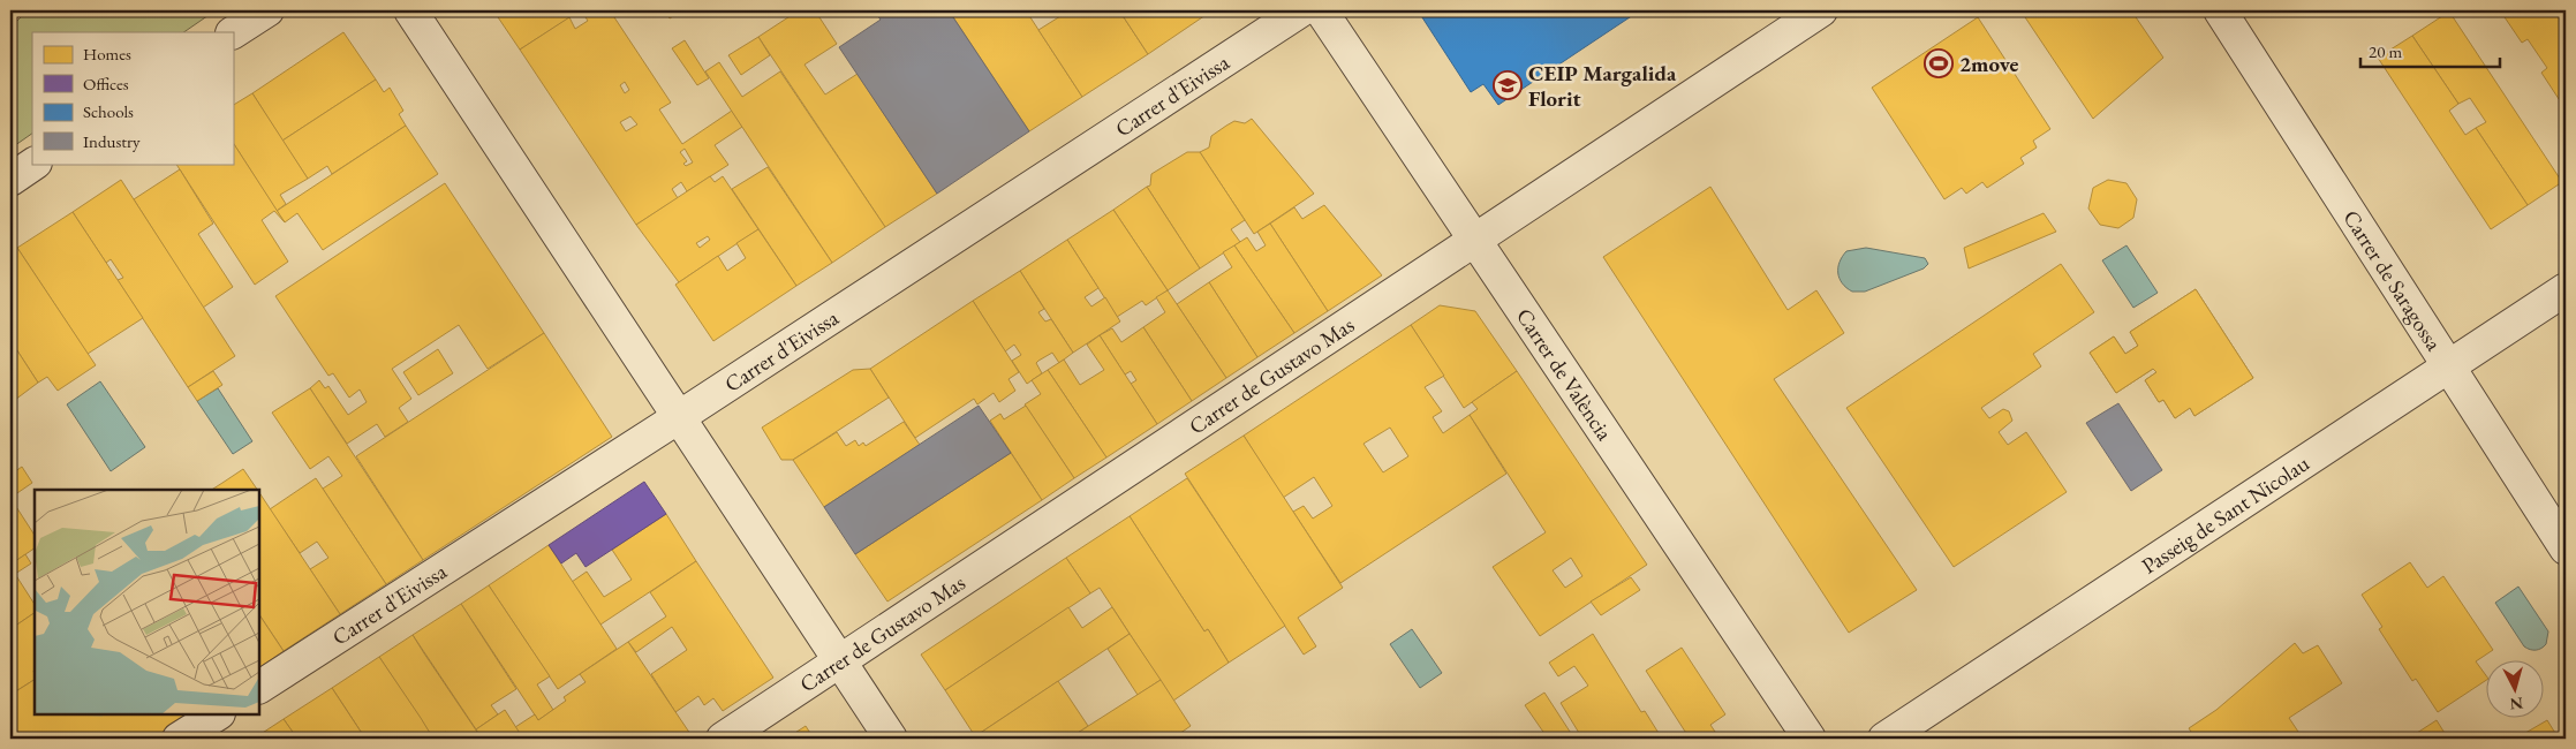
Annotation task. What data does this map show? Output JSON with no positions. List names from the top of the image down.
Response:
{
  "streets": {
    "street": [
      "Carrer d'Eivissa",
      "Carrer de Saragossa",
      "Carrer de Gustavo Mas",
      "Carrer de València",
      "Passeig de Sant Nicolau"
    ]
  },
  "crossings": [
    ["Carrer de Saragossa", "Passeig de Sant Nicolau"],
    ["Carrer de Gustavo Mas", "Carrer de València"]
  ],
  "places": {
    "sports": ["2move"],
    "school or university": ["CEIP Margalida Florit"]
  },
  "legend": [
    "Homes",
    "Offices",
    "Schools",
    "Industry"
  ],
  "scale_bar": "20 m",
  "north": "bottom"
}
